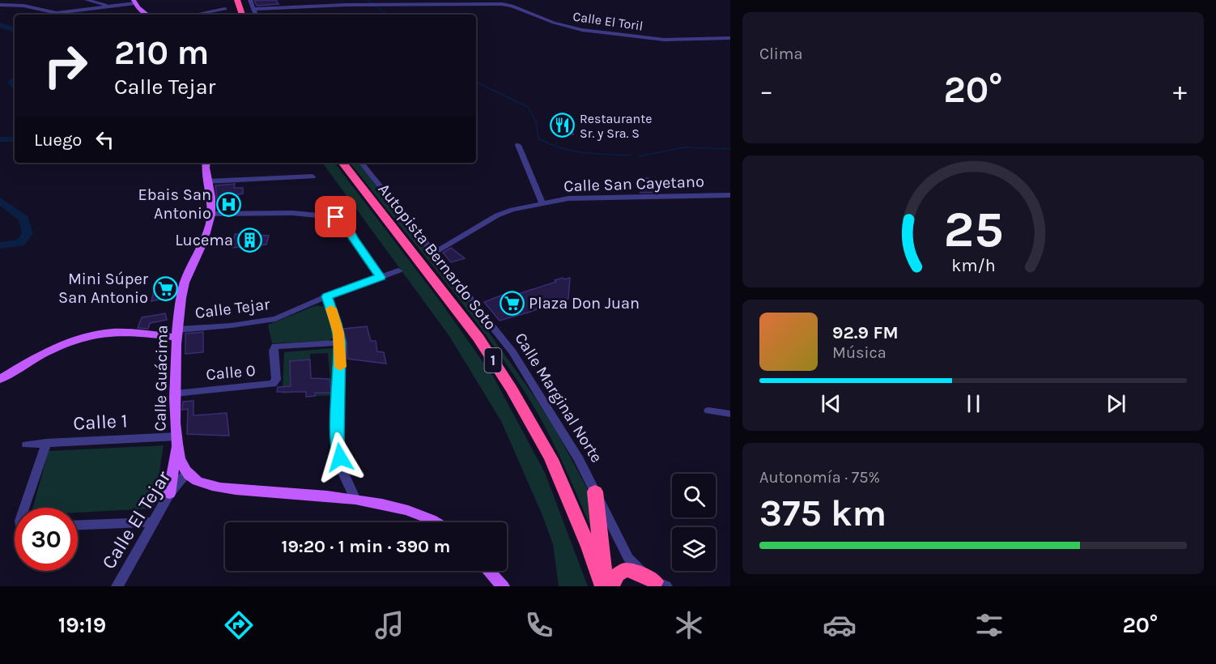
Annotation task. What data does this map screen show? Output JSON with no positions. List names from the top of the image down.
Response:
{
  "streets": {
    "highway": ["Autopista Bernardo Soto", "1"],
    "main road": ["Calle Guácima"],
    "street": [
      "Calle El Toril",
      "Calle San Cayetano",
      "Calle Tejar",
      "Calle 0",
      "Calle Marginal Norte",
      "Calle 1",
      "Calle El Tejar"
    ]
  },
  "crossings": [
    ["Calle San Cayetano", "Calle Marginal Norte"],
    ["Calle Tejar", "Calle Guácima"],
    ["Calle 0", "Calle Guácima"],
    ["Calle Guácima", "Calle 1"],
    ["Calle Guácima", "Calle El Tejar"]
  ],
  "places": {
    "restaurant": ["Restaurante Sr. y Sra. S"],
    "hospital": ["Ebais San Antonio"],
    "building": ["Lucema"],
    "supermarket": ["Mini Súper San Antonio", "Plaza Don Juan"]
  },
  "page": {
    "tile": [
      "Clima",
      ["Autonomía · 75%", "375 km"]
    ],
    "turn": ["210 m", "Calle Tejar"],
    "heat": ["−", "20°", "+"],
    "then": "Luego",
    "song": ["92.9 FM", "Música"],
    "limit": "30",
    "trip": "19:20 · 1 min · 390 m",
    "tabs": ["19:19", "20°"],
    "gauge": ["25", "km/h"]
  }
}
